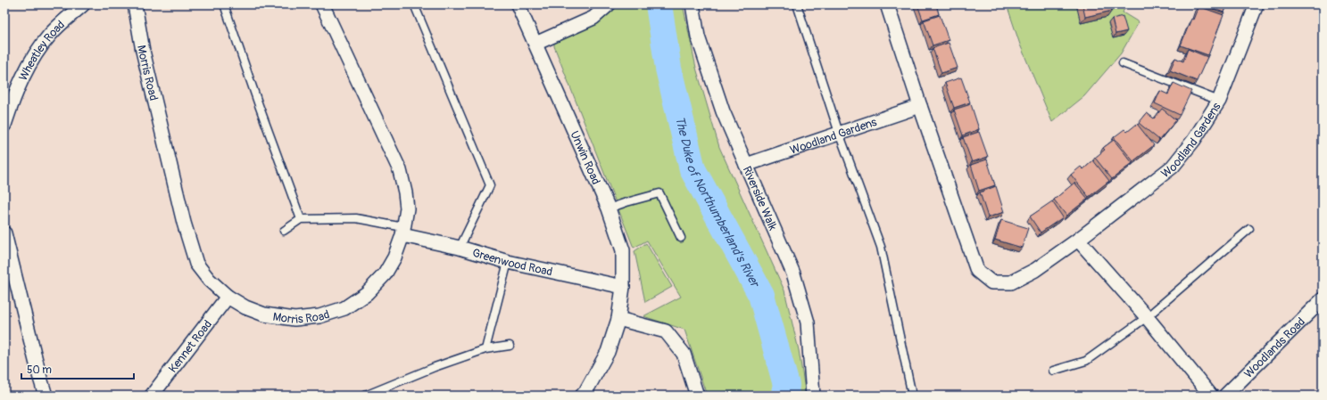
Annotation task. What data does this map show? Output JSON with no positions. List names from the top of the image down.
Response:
{
  "streets": {
    "street": [
      "Wheatley Road",
      "Morris Road",
      "Woodland Gardens",
      "Unwin Road",
      "Riverside Walk",
      "Greenwood Road",
      "Kennet Road",
      "Woodlands Road"
    ]
  },
  "crossings": [
    ["Morris Road", "Greenwood Road"],
    ["Morris Road", "Kennet Road"],
    ["Woodland Gardens", "Riverside Walk"],
    ["Unwin Road", "Greenwood Road"]
  ],
  "water": ["The Duke of Northumberland's River"],
  "scale_bar": "50 m"
}
